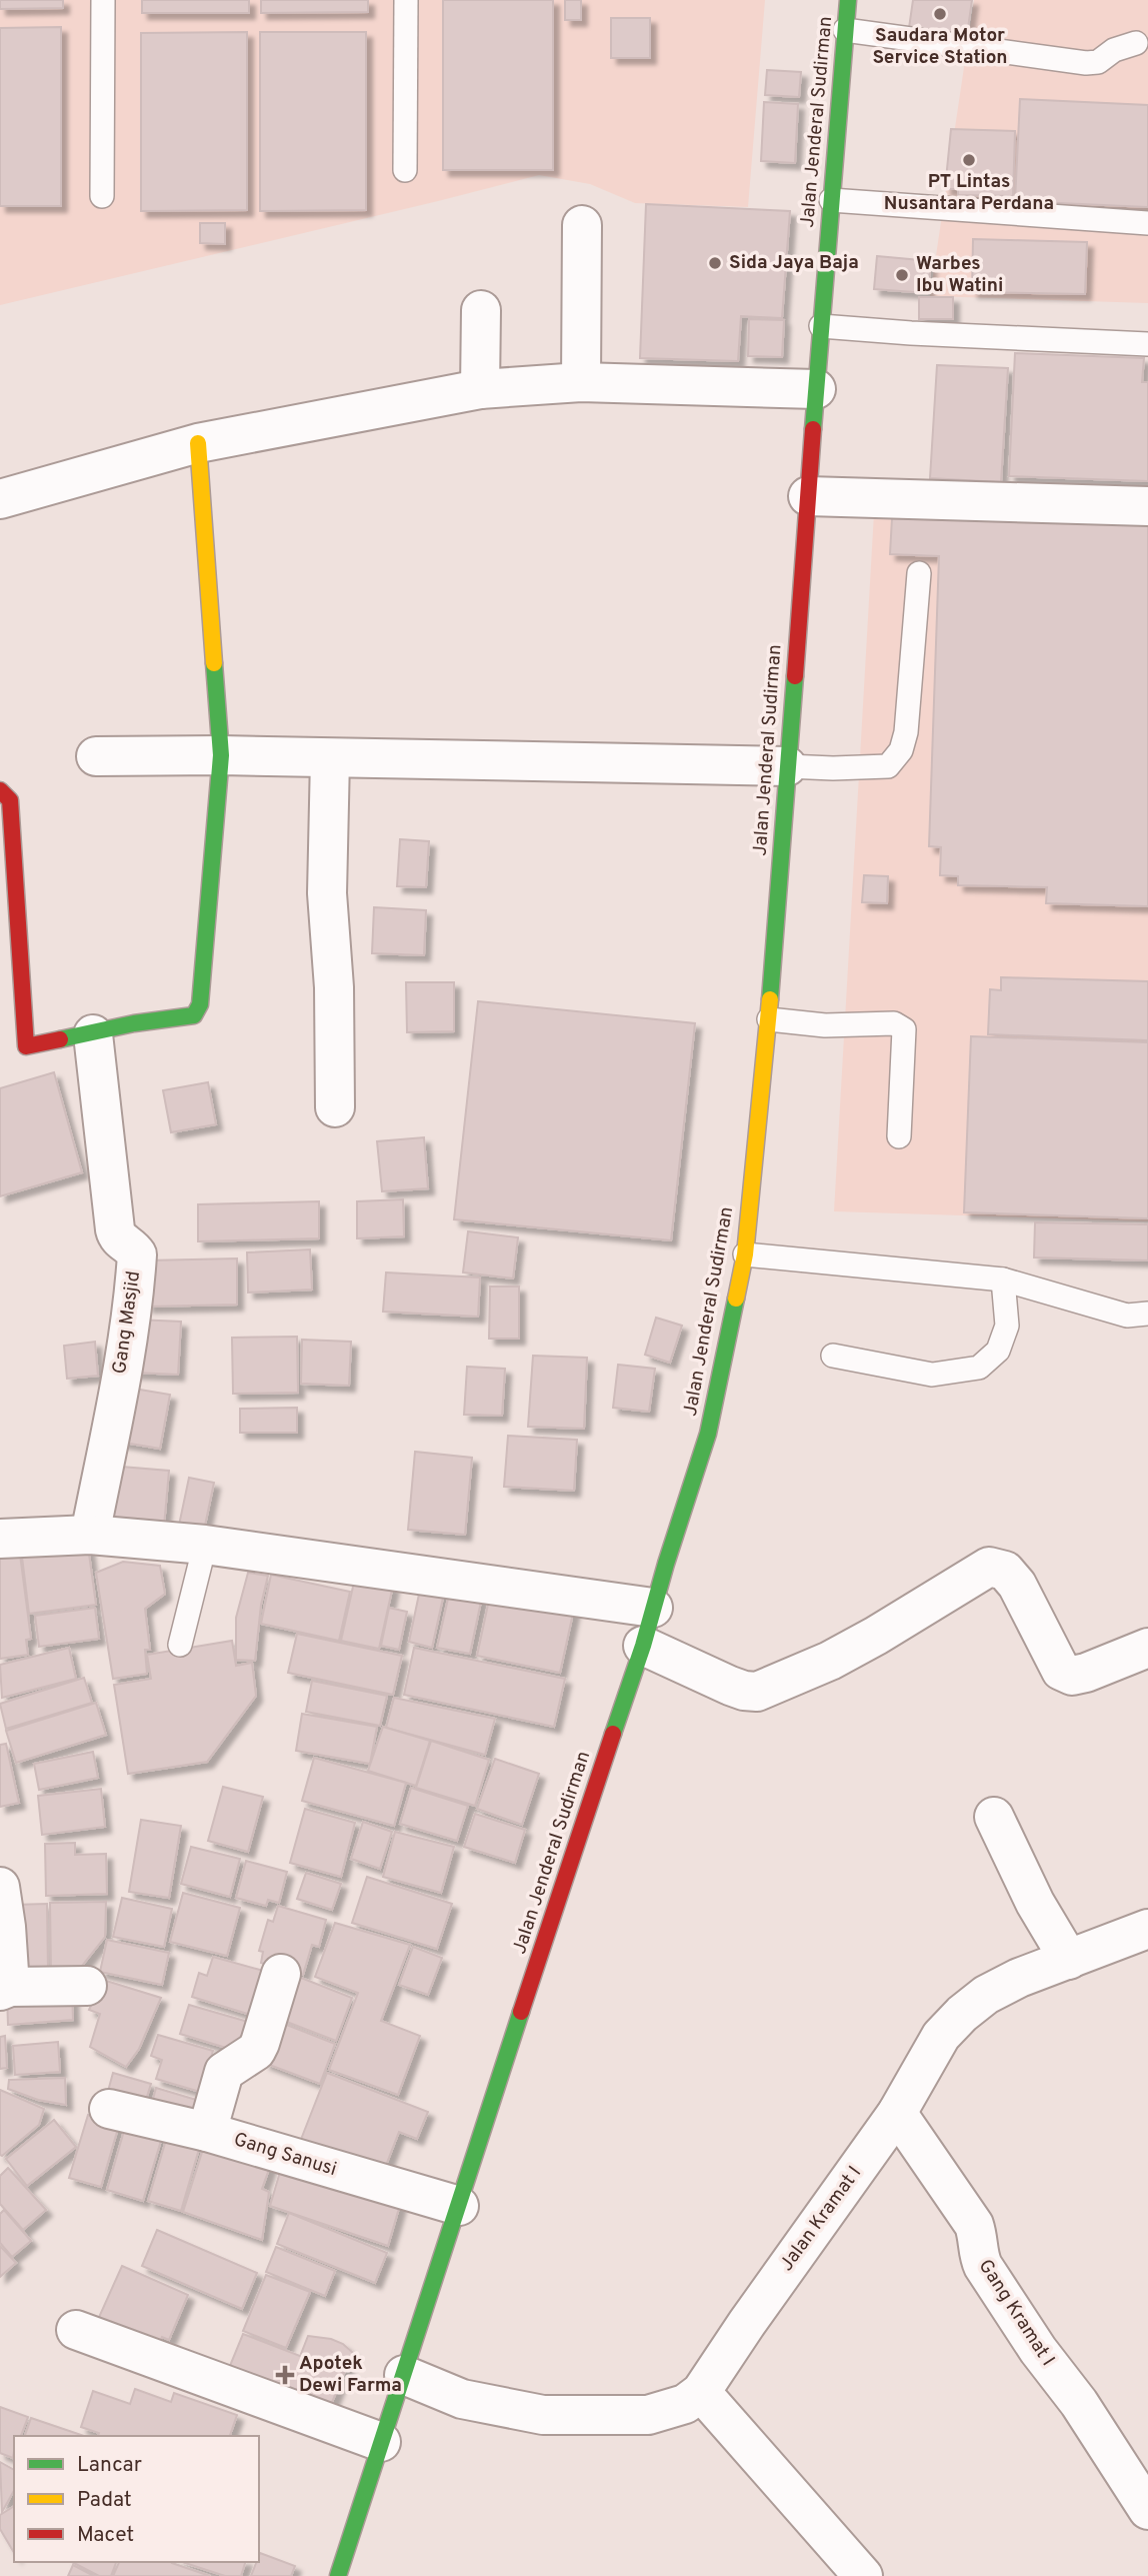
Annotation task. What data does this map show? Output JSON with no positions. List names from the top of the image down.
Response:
{
  "streets": {
    "main road": ["Jalan Jenderal Sudirman"],
    "street": [
      "Gang Masjid",
      "Gang Sanusi",
      "Jalan Kramat I",
      "Gang Kramat I"
    ]
  },
  "crossings": [
    ["Jalan Jenderal Sudirman", "Gang Sanusi"],
    ["Jalan Kramat I", "Gang Kramat I"]
  ],
  "places": {
    "other": [
      "Saudara Motor Service Station",
      "PT Lintas Nusantara Perdana",
      "Sida Jaya Baja",
      "Warbes Ibu Watini"
    ],
    "health": ["Apotek Dewi Farma"]
  },
  "legend": ["Lancar", "Padat", "Macet"]
}
